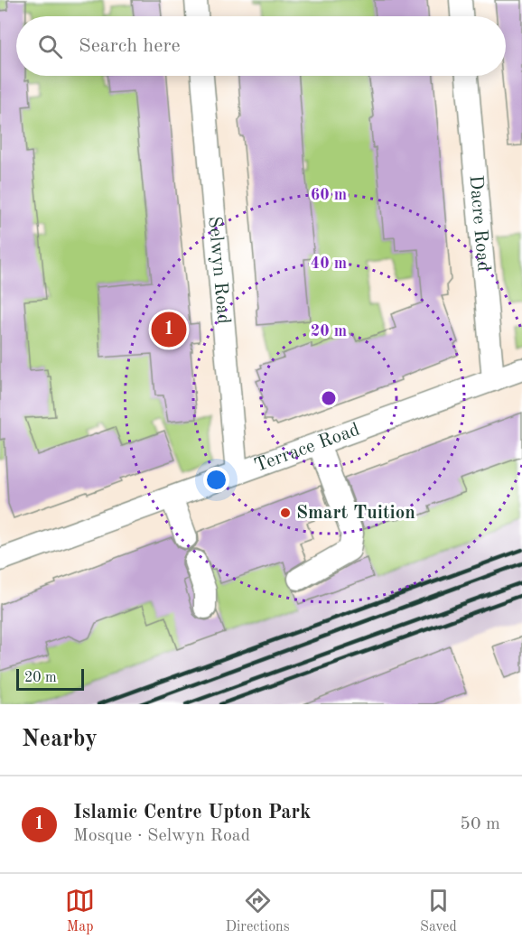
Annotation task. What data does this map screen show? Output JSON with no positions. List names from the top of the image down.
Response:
{
  "streets": {
    "street": ["Dacre Road", "Selwyn Road", "Terrace Road"]
  },
  "crossings": [
    ["Dacre Road", "Terrace Road"],
    ["Selwyn Road", "Terrace Road"]
  ],
  "places": ["Smart Tuition"],
  "scale_bar": "20 m",
  "page": {
    "search": "Search here",
    "pins": "1",
    "scale": "20 m",
    "heading": "Nearby",
    "list": [
      {
        "mark": "1",
        "name": "Islamic Centre Upton Park",
        "note": "Mosque · Selwyn Road",
        "value": "50 m"
      }
    ],
    "nav": ["Map", "Directions", "Saved"]
  },
  "rings": ["60 m", "40 m", "20 m"]
}
